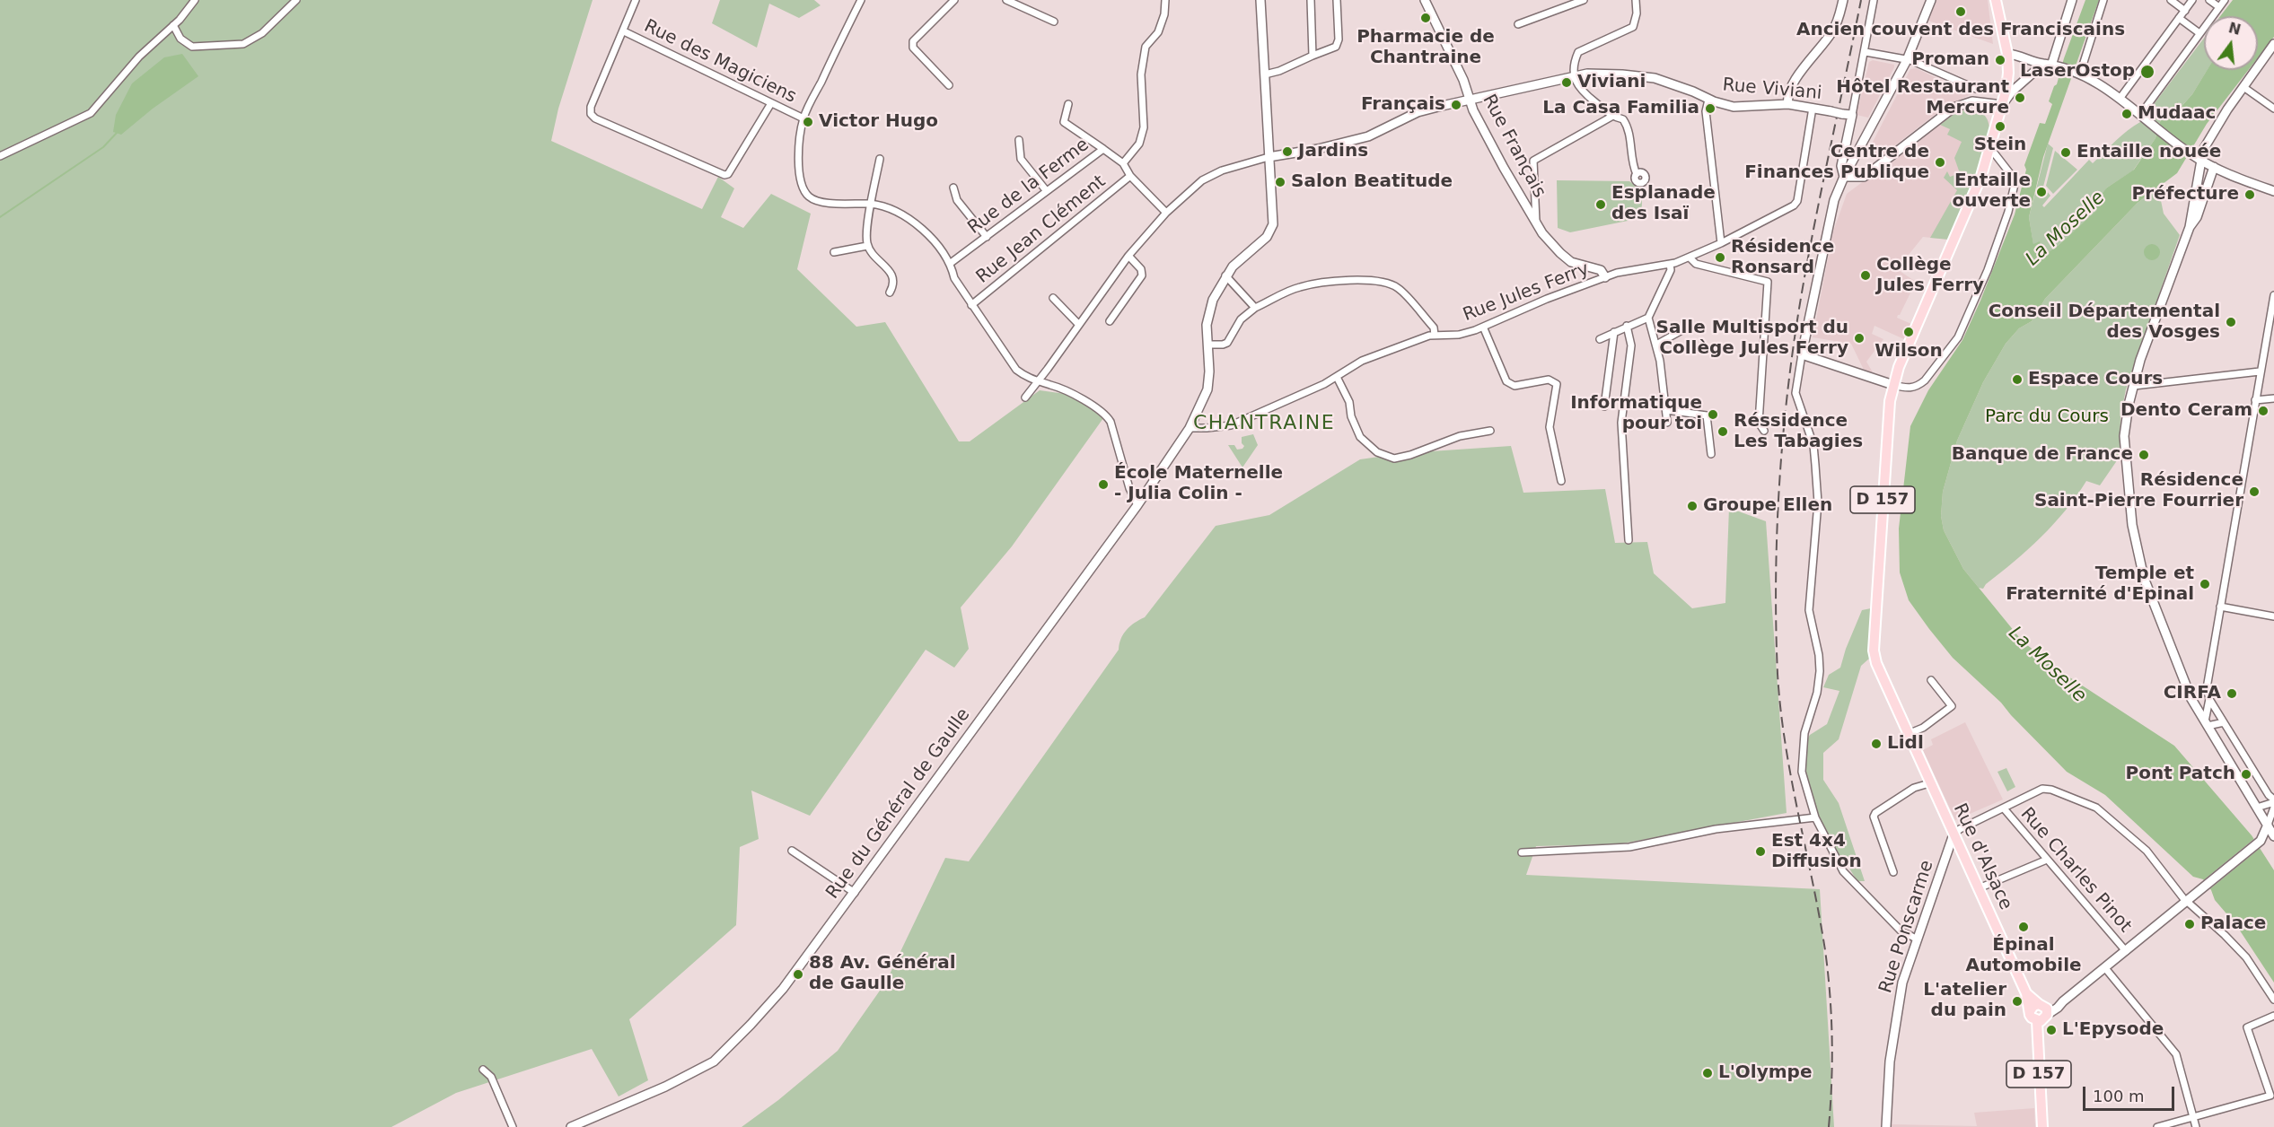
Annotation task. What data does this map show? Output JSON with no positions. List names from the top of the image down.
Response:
{
  "streets": {
    "main road": ["D 157", "Rue d'Alsace"],
    "street": [
      "Rue des Magiciens",
      "Rue Viviani",
      "Rue Français",
      "Rue de la Ferme",
      "Rue Jean Clément",
      "Rue Jules Ferry",
      "Rue du Général de Gaulle",
      "Rue Charles Pinot",
      "Rue Ponscarme"
    ]
  },
  "crossings": [
    ["Rue des Magiciens", "Rue Jean Clément"],
    ["Rue Viviani", "Rue Français"],
    ["Rue Viviani", "Rue Jules Ferry"],
    ["Rue Viviani", "Rue du Général de Gaulle"],
    ["Rue Français", "Rue Jules Ferry"],
    ["Rue de la Ferme", "Rue Jean Clément"],
    ["Rue Jean Clément", "Rue du Général de Gaulle"],
    ["Rue Jules Ferry", "Rue du Général de Gaulle"],
    ["D 157", "Rue d'Alsace"],
    ["Rue d'Alsace", "Rue Ponscarme"]
  ],
  "districts": ["CHANTRAINE"],
  "water": ["La Moselle"],
  "parks": ["Parc du Cours"],
  "places": [
    "Ancien couvent des Franciscains",
    "Pharmacie de Chantraine",
    "Proman",
    "LaserOstop",
    "Viviani",
    "Hôtel Restaurant Mercure",
    "Français",
    "La Casa Familia",
    "Mudaac",
    "Victor Hugo",
    "Stein",
    "Jardins",
    "Entaille nouée",
    "Centre de Finances Publique",
    "Salon Beatitude",
    "Entaille ouverte",
    "Préfecture",
    "Esplanade des Isaï",
    "Résidence Ronsard",
    "Collège Jules Ferry",
    "Conseil Départemental des Vosges",
    "Wilson",
    "Salle Multisport du Collège Jules Ferry",
    "Espace Cours",
    "Dento Ceram",
    "Informatique pour toi",
    "Réssidence Les Tabagies",
    "Banque de France",
    "École Maternelle - Julia Colin -",
    "Résidence Saint-Pierre Fourrier",
    "Groupe Ellen",
    "Temple et Fraternité d'Epinal",
    "CIRFA",
    "Lidl",
    "Pont Patch",
    "Est 4x4 Diffusion",
    "Palace",
    "Épinal Automobile",
    "88 Av. Général de Gaulle",
    "L'atelier du pain",
    "L'Epysode",
    "L'Olympe"
  ],
  "scale_bar": "100 m",
  "north": "top"
}
